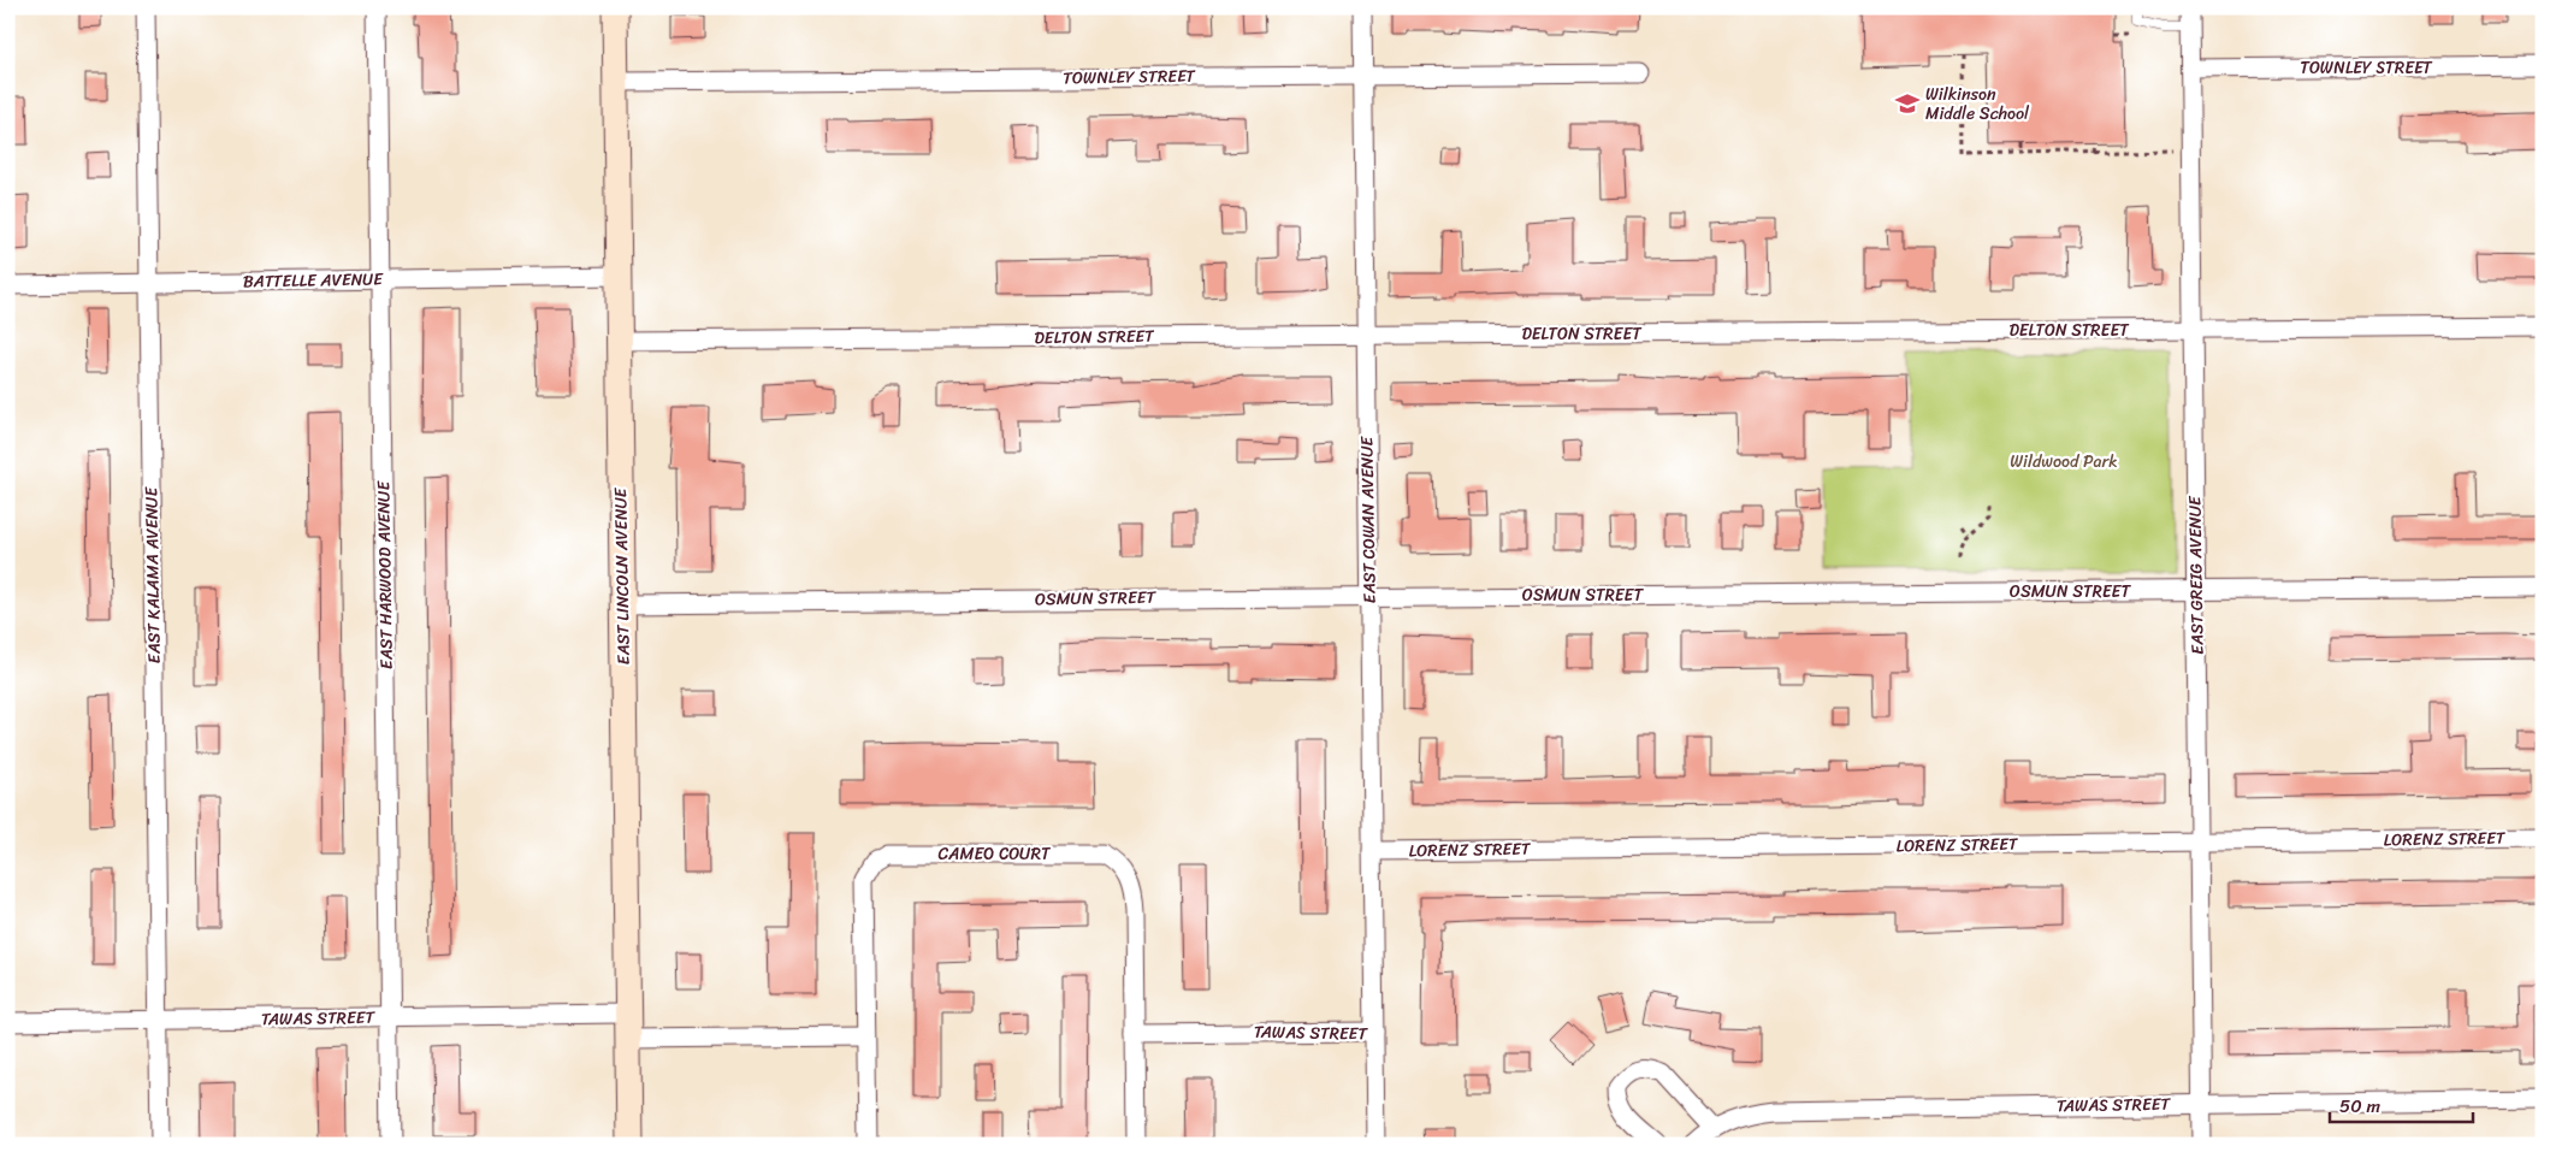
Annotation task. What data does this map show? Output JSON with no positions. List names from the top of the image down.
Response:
{
  "streets": {
    "street": [
      "TOWNLEY STREET",
      "BATTELLE AVENUE",
      "DELTON STREET",
      "EAST COWAN AVENUE",
      "EAST KALAMA AVENUE",
      "EAST HARWOOD AVENUE",
      "EAST GREIG AVENUE",
      "EAST LINCOLN AVENUE",
      "OSMUN STREET",
      "LORENZ STREET",
      "CAMEO COURT",
      "TAWAS STREET"
    ]
  },
  "crossings": [
    ["TOWNLEY STREET", "EAST COWAN AVENUE"],
    ["TOWNLEY STREET", "EAST GREIG AVENUE"],
    ["TOWNLEY STREET", "EAST LINCOLN AVENUE"],
    ["BATTELLE AVENUE", "EAST KALAMA AVENUE"],
    ["BATTELLE AVENUE", "EAST HARWOOD AVENUE"],
    ["BATTELLE AVENUE", "EAST LINCOLN AVENUE"],
    ["DELTON STREET", "EAST COWAN AVENUE"],
    ["DELTON STREET", "EAST GREIG AVENUE"],
    ["DELTON STREET", "EAST LINCOLN AVENUE"],
    ["EAST COWAN AVENUE", "OSMUN STREET"],
    ["EAST COWAN AVENUE", "LORENZ STREET"],
    ["EAST COWAN AVENUE", "TAWAS STREET"],
    ["EAST KALAMA AVENUE", "TAWAS STREET"],
    ["EAST HARWOOD AVENUE", "TAWAS STREET"],
    ["EAST GREIG AVENUE", "OSMUN STREET"],
    ["EAST GREIG AVENUE", "LORENZ STREET"],
    ["EAST GREIG AVENUE", "TAWAS STREET"],
    ["EAST LINCOLN AVENUE", "OSMUN STREET"],
    ["EAST LINCOLN AVENUE", "TAWAS STREET"],
    ["CAMEO COURT", "TAWAS STREET"]
  ],
  "parks": ["Wildwood Park"],
  "places": {
    "school or university": ["Wilkinson Middle School"]
  },
  "scale_bar": "50 m"
}
